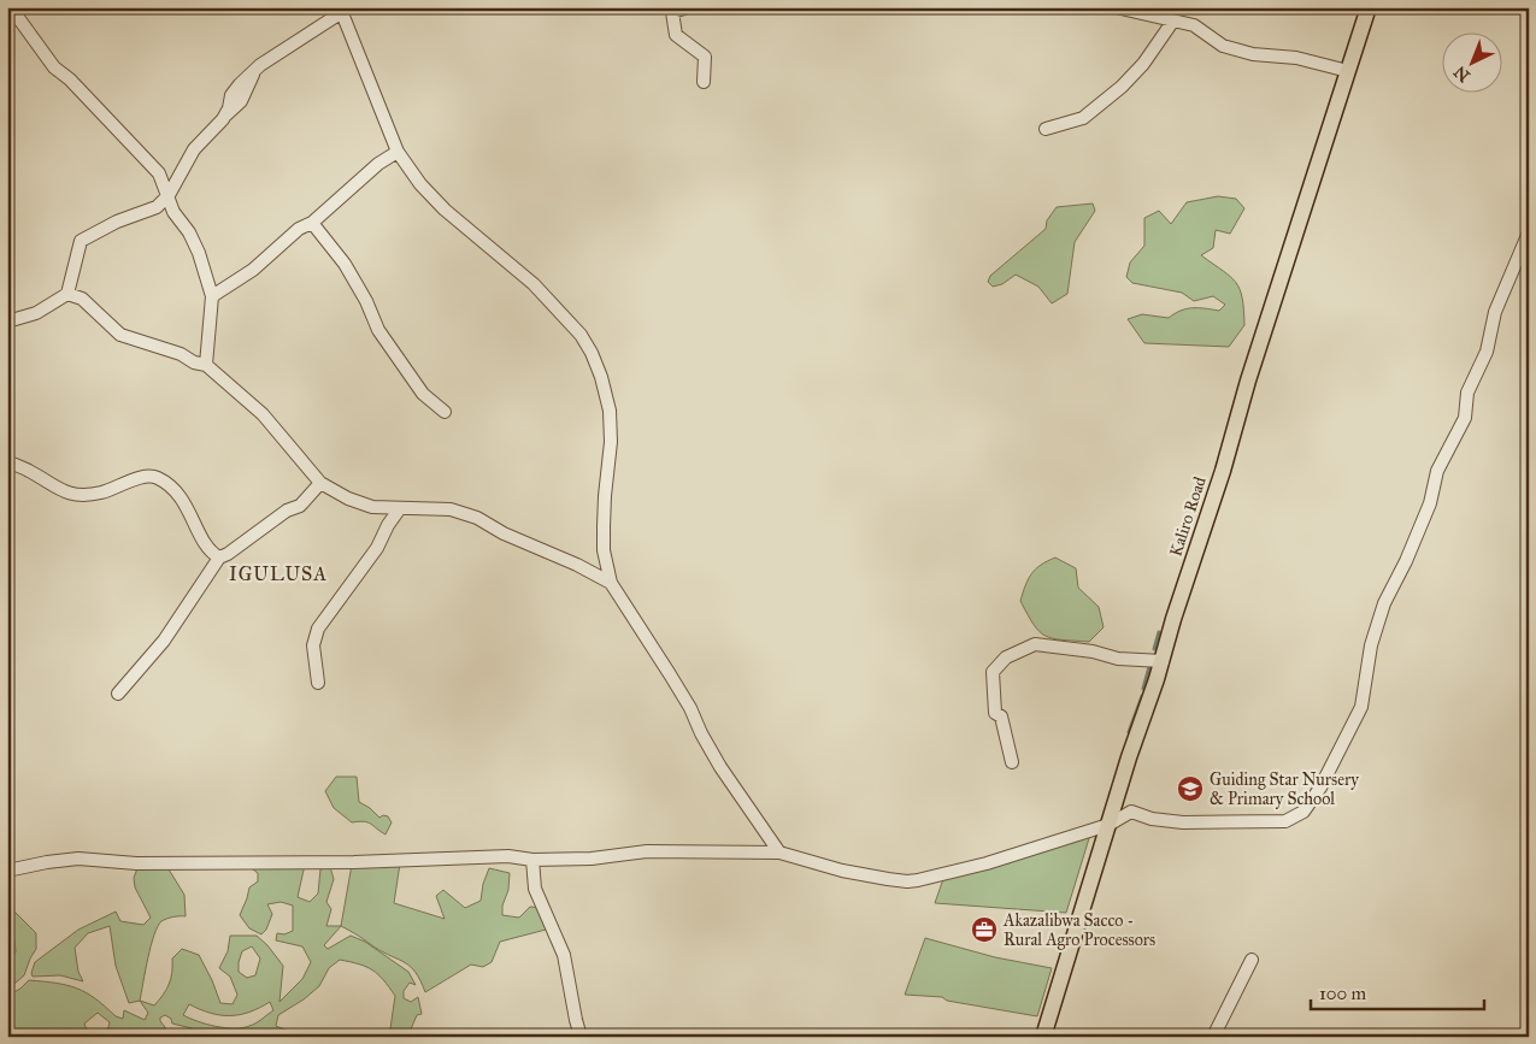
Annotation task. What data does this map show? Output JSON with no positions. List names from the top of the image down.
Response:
{
  "streets": {
    "main road": ["Kaliro Road"]
  },
  "districts": ["IGULUSA"],
  "places": {
    "school or university": ["Guiding Star Nursery & Primary School"],
    "office": ["Akazalibwa Sacco - Rural Agro Processors"]
  },
  "scale_bar": "100 m",
  "north": "bottom left"
}
